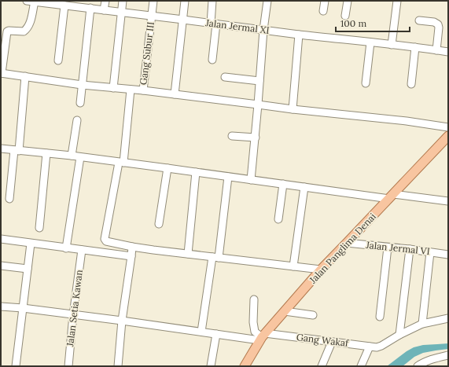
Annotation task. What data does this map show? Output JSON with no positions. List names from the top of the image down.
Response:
{
  "streets": {
    "main road": ["Jalan Panglima Denai"],
    "street": [
      "Jalan Jermal XI",
      "Gang Subur III",
      "Jalan Jermal VI",
      "Jalan Setia Kawan",
      "Gang Wakaf"
    ]
  },
  "crossings": [
    ["Jalan Jermal XI", "Gang Subur III"],
    ["Jalan Panglima Denai", "Jalan Jermal VI"],
    ["Jalan Panglima Denai", "Gang Wakaf"],
    ["Jalan Setia Kawan", "Gang Wakaf"]
  ],
  "scale_bar": "100 m"
}
